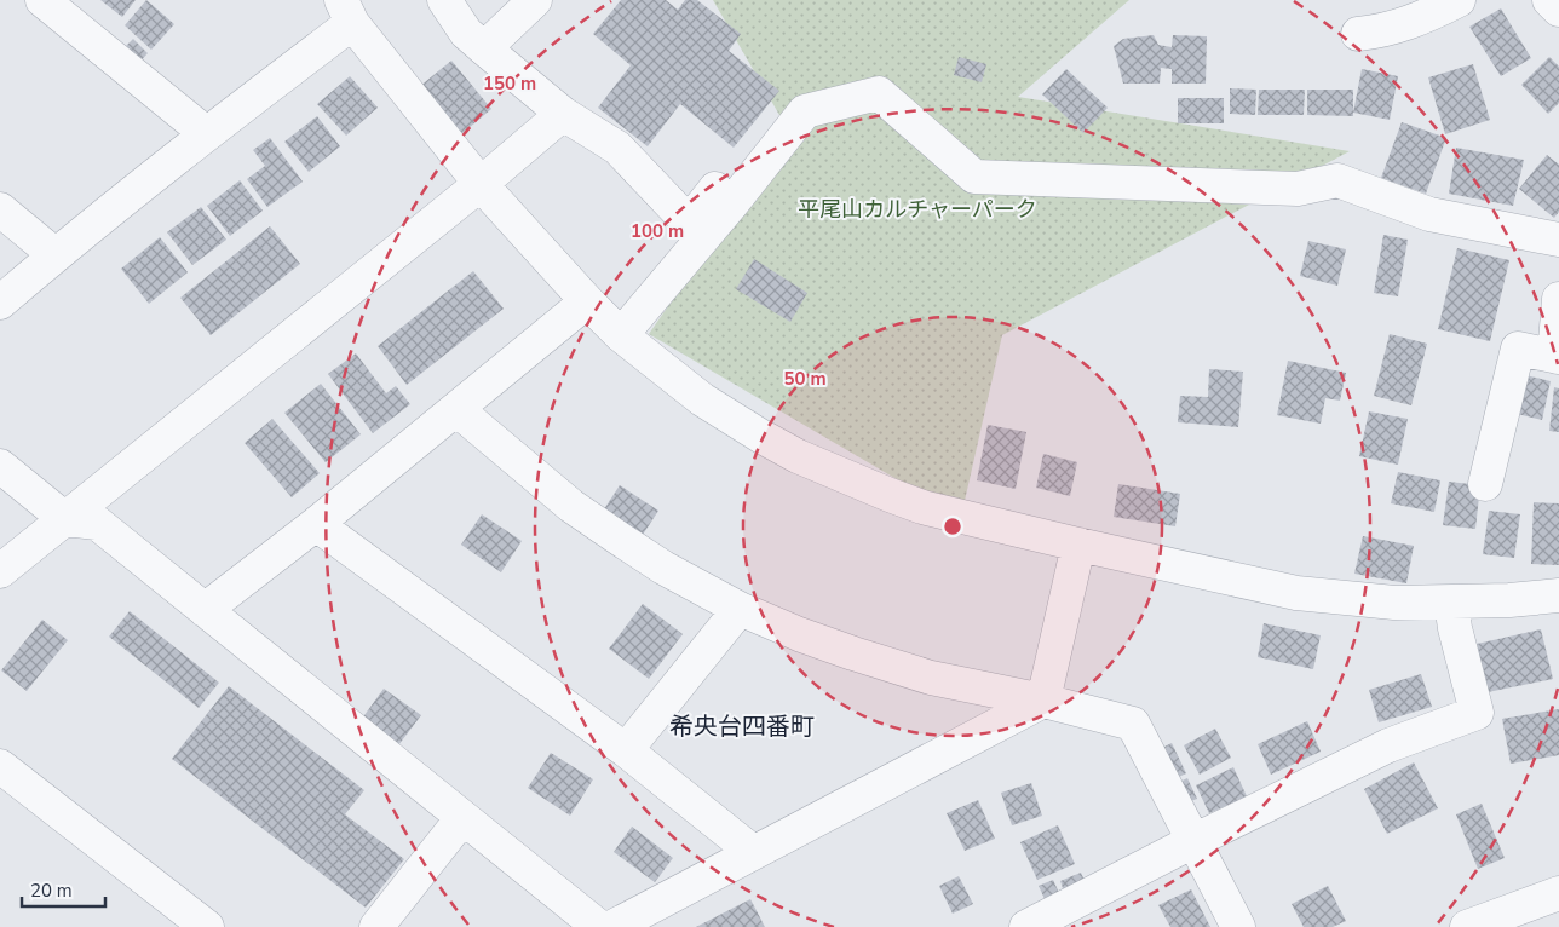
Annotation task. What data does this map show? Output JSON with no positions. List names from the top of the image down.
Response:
{
  "districts": ["希央台四番町"],
  "parks": ["平尾山カルチャーパーク"],
  "scale_bar": "20 m",
  "rings": ["150 m", "100 m", "50 m"]
}
